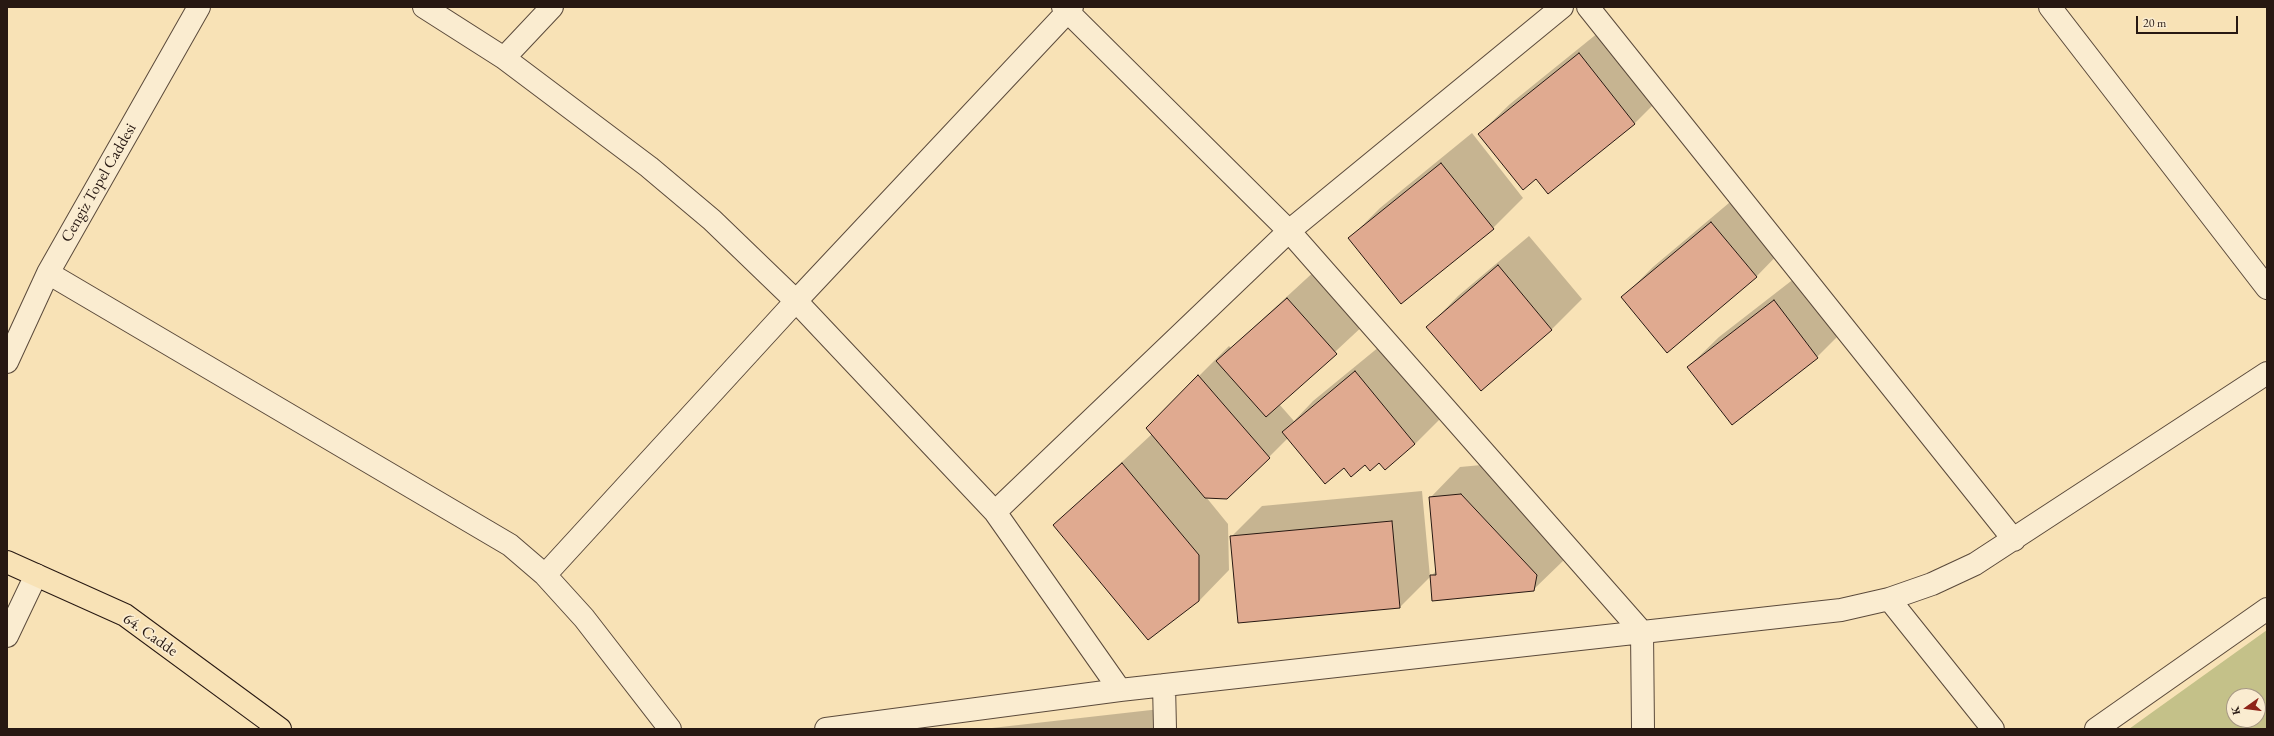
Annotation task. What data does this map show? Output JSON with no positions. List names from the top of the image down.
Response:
{
  "streets": {
    "main road": ["64. Cadde"],
    "street": ["Cengiz Topel Caddesi"]
  },
  "scale_bar": "20 m",
  "north": "left"
}
